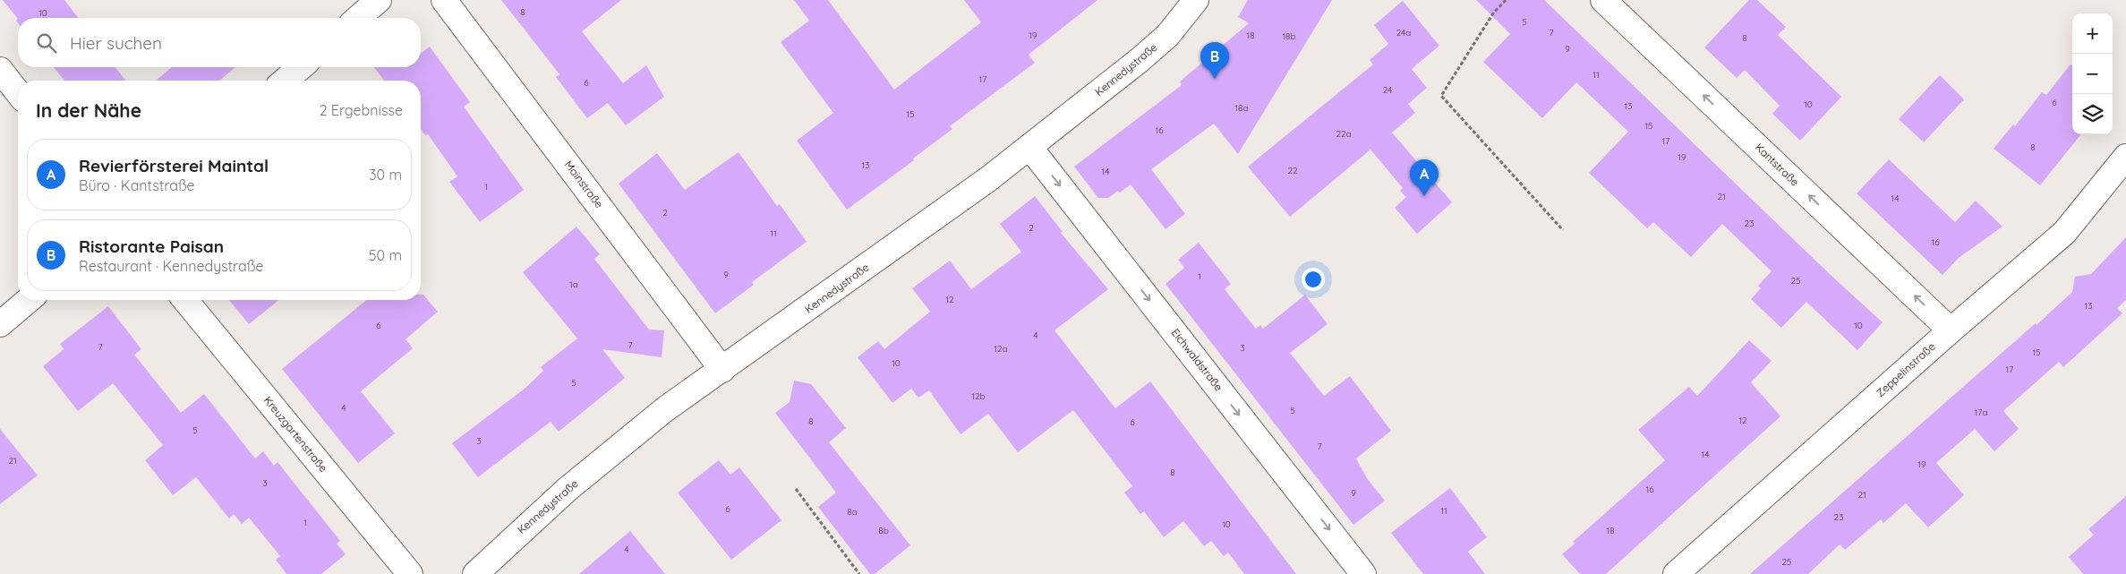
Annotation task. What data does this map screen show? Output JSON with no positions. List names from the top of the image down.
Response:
{
  "streets": {
    "street": [
      "Kennedystraße",
      "Kantstraße",
      "Mainstraße",
      "Eichwaldstraße",
      "Zeppelinstraße",
      "Kreuzgartenstraße"
    ]
  },
  "crossings": [
    ["Kennedystraße", "Mainstraße"],
    ["Kennedystraße", "Eichwaldstraße"],
    ["Kantstraße", "Zeppelinstraße"]
  ],
  "one_way": ["Kantstraße", "Eichwaldstraße"],
  "house_numbers": [
    "8",
    "10",
    "5",
    "24a",
    "7",
    "19",
    "18",
    "18b",
    "8",
    "9",
    "11",
    "17",
    "6",
    "24",
    "6",
    "10",
    "13",
    "18a",
    "15",
    "15",
    "16",
    "22a",
    "17",
    "8",
    "19",
    "13",
    "22",
    "14",
    "1",
    "21",
    "14",
    "2",
    "23",
    "2",
    "11",
    "16",
    "9",
    "1",
    "25",
    "1a",
    "12",
    "13",
    "6",
    "10",
    "4",
    "7",
    "7",
    "3",
    "12a",
    "15",
    "10",
    "17",
    "5",
    "12b",
    "4",
    "5",
    "17a",
    "12",
    "8",
    "6",
    "5",
    "3",
    "7",
    "14",
    "21",
    "19",
    "8",
    "3",
    "16",
    "9",
    "21",
    "6",
    "11",
    "8a",
    "23",
    "1",
    "10",
    "8b",
    "18",
    "4",
    "25"
  ],
  "page": {
    "map_buttons": ["+", "−"],
    "search": "Hier suchen",
    "pins": ["B", "A"],
    "heading": ["In der Nähe", "2 Ergebnisse"],
    "list": [
      {
        "mark": "A",
        "name": "Revierförsterei Maintal",
        "note": "Büro · Kantstraße",
        "value": "30 m"
      },
      {
        "mark": "B",
        "name": "Ristorante Paisan",
        "note": "Restaurant · Kennedystraße",
        "value": "50 m"
      }
    ]
  }
}
